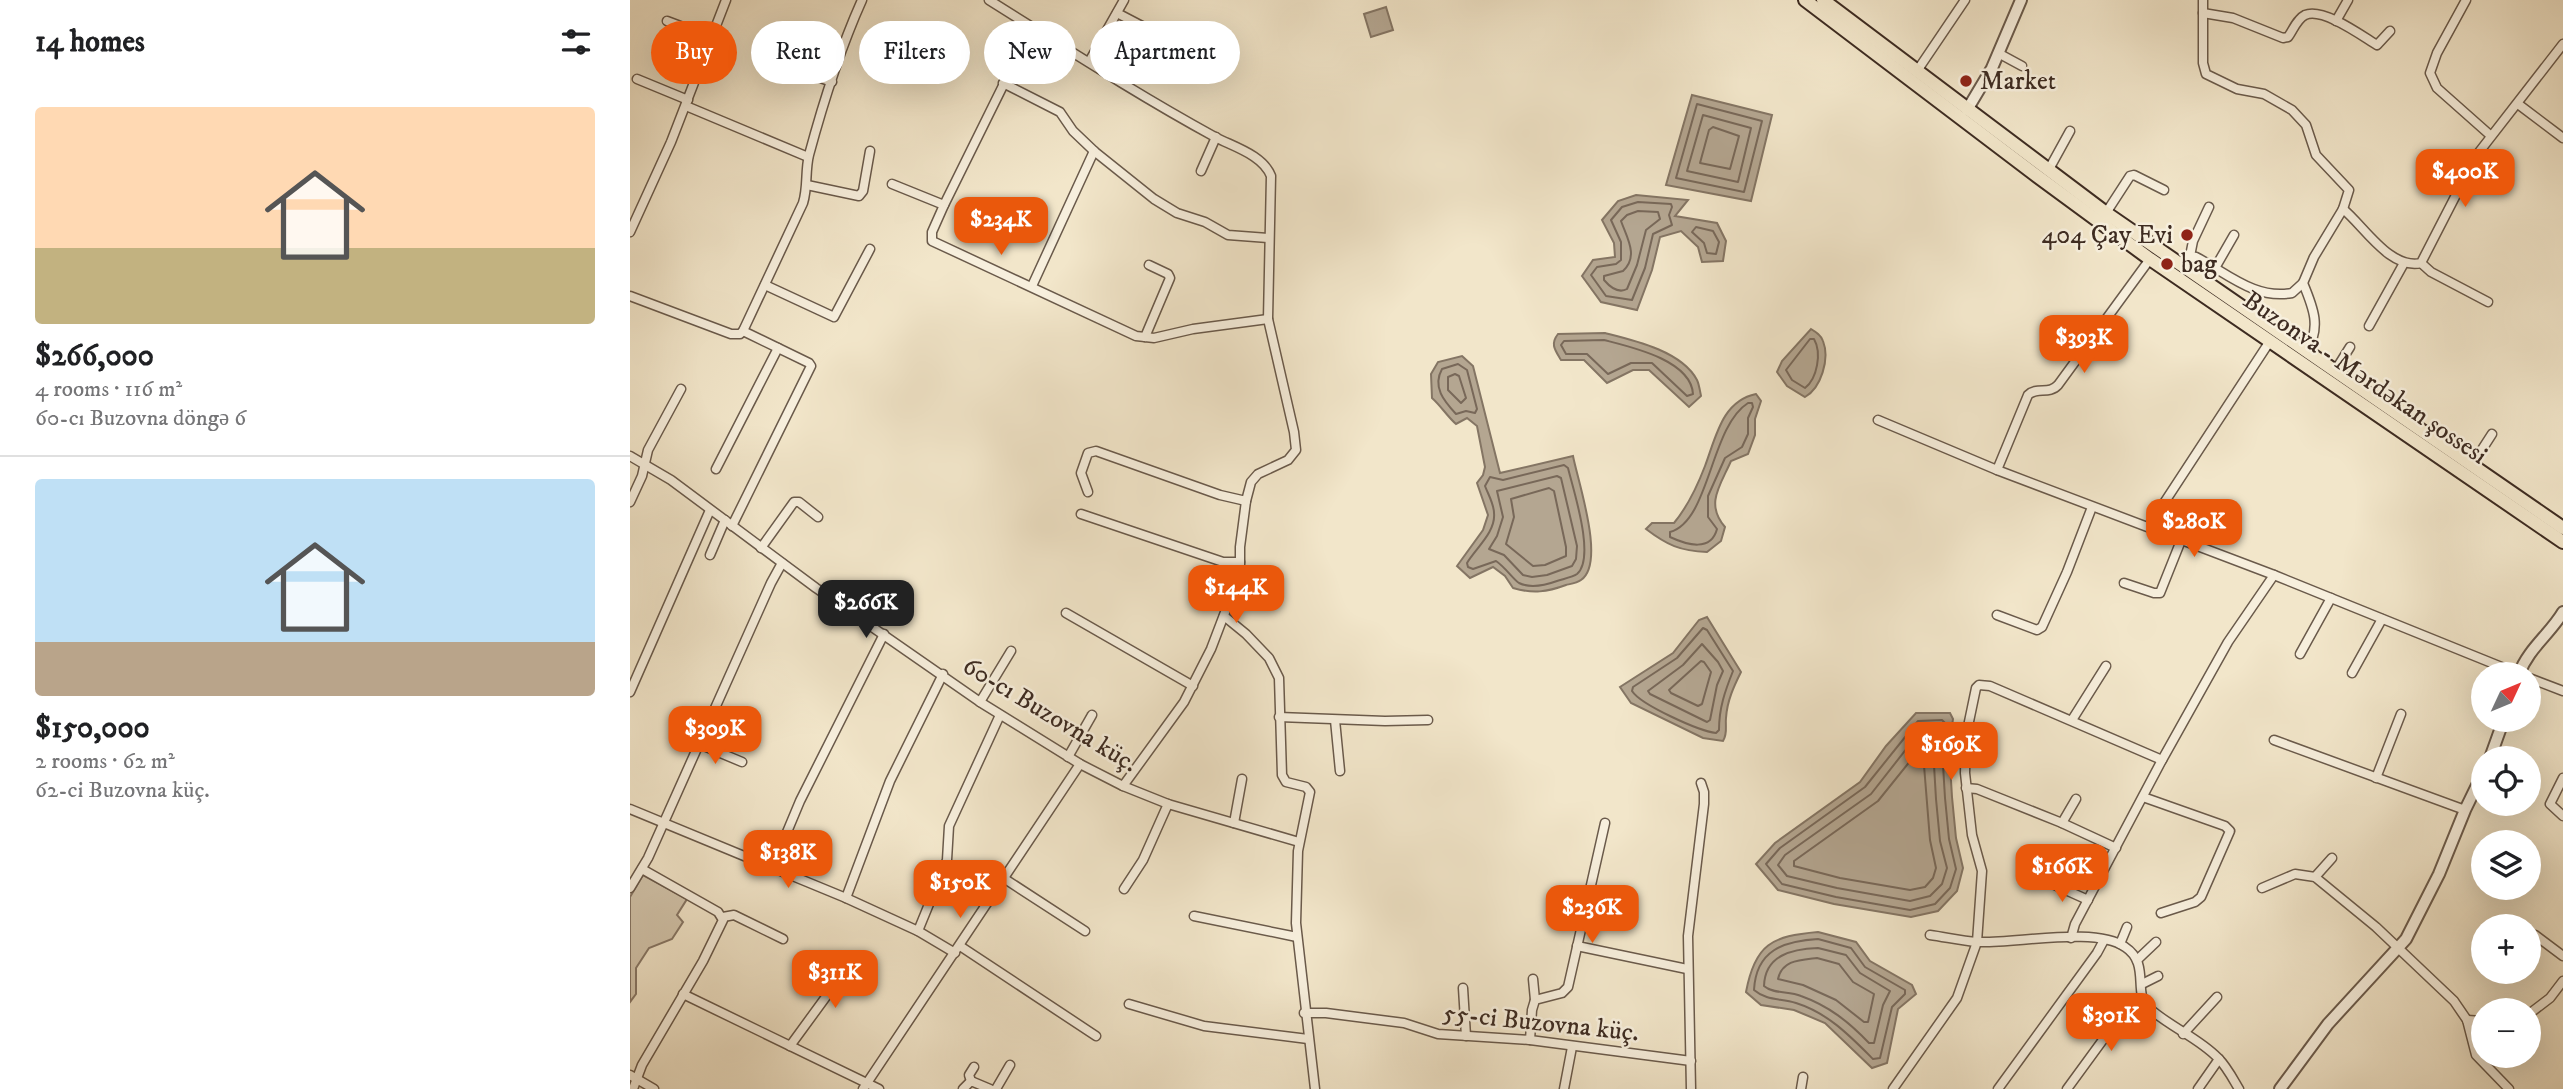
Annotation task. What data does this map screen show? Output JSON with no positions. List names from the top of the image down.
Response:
{
  "streets": {
    "main road": ["Buzonva - Mərdəkan şossesi"],
    "street": ["60-cı Buzovna küç.", "55-ci Buzovna küç."]
  },
  "places": ["Market", "404 Çay Evi", "bag"],
  "north": "top right",
  "page": {
    "heading": "14 homes",
    "chip": [
      "Buy",
      "Rent",
      "Filters",
      "New",
      "Apartment"
    ],
    "list": [
      {
        "name": "$266,000",
        "note": "4 rooms · 116 m² · 60-cı Buzovna döngə 6"
      },
      {
        "name": "$150,000",
        "note": "2 rooms · 62 m² · 62-ci Buzovna küç."
      }
    ],
    "price": [
      "$400K",
      "$234K",
      "$393K",
      "$280K",
      "$144K",
      "$266K",
      "$309K",
      "$169K",
      "$138K",
      "$166K",
      "$150K",
      "$236K",
      "$311K",
      "$301K"
    ],
    "map_buttons": ["+", "−"]
  }
}
